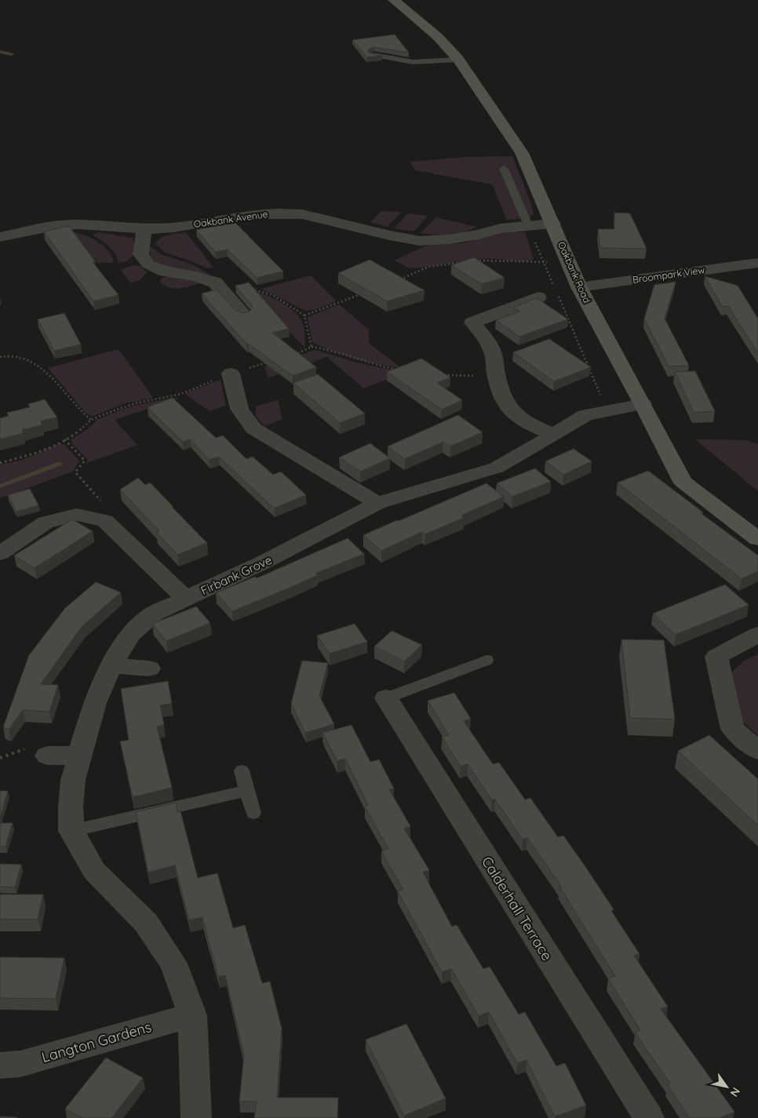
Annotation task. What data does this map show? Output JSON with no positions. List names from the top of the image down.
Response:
{
  "streets": {
    "street": [
      "Oakbank Avenue",
      "Oakbank Road",
      "Broompark View",
      "Firbank Grove",
      "Calderhall Terrace",
      "Langton Gardens"
    ]
  },
  "crossings": [
    ["Oakbank Avenue", "Oakbank Road"],
    ["Oakbank Road", "Broompark View"],
    ["Oakbank Road", "Firbank Grove"]
  ],
  "north": "bottom right"
}
